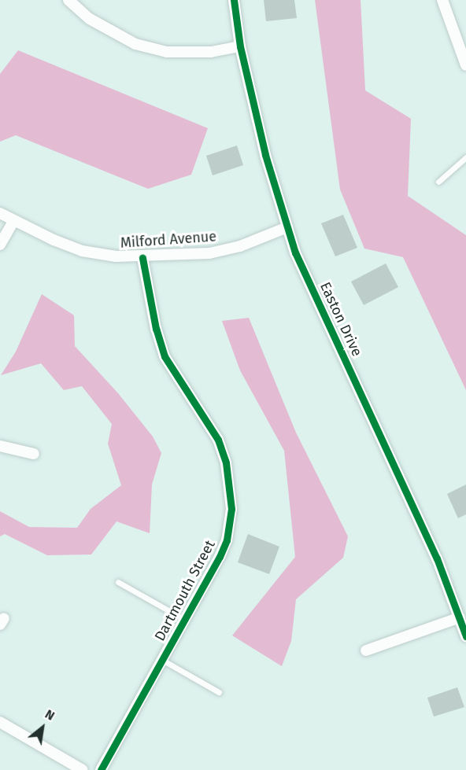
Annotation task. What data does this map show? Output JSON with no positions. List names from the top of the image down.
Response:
{
  "streets": {
    "street": ["Milford Avenue", "Easton Drive", "Dartmouth Street"]
  },
  "crossings": [
    ["Milford Avenue", "Easton Drive"],
    ["Milford Avenue", "Dartmouth Street"]
  ],
  "north": "top right"
}
